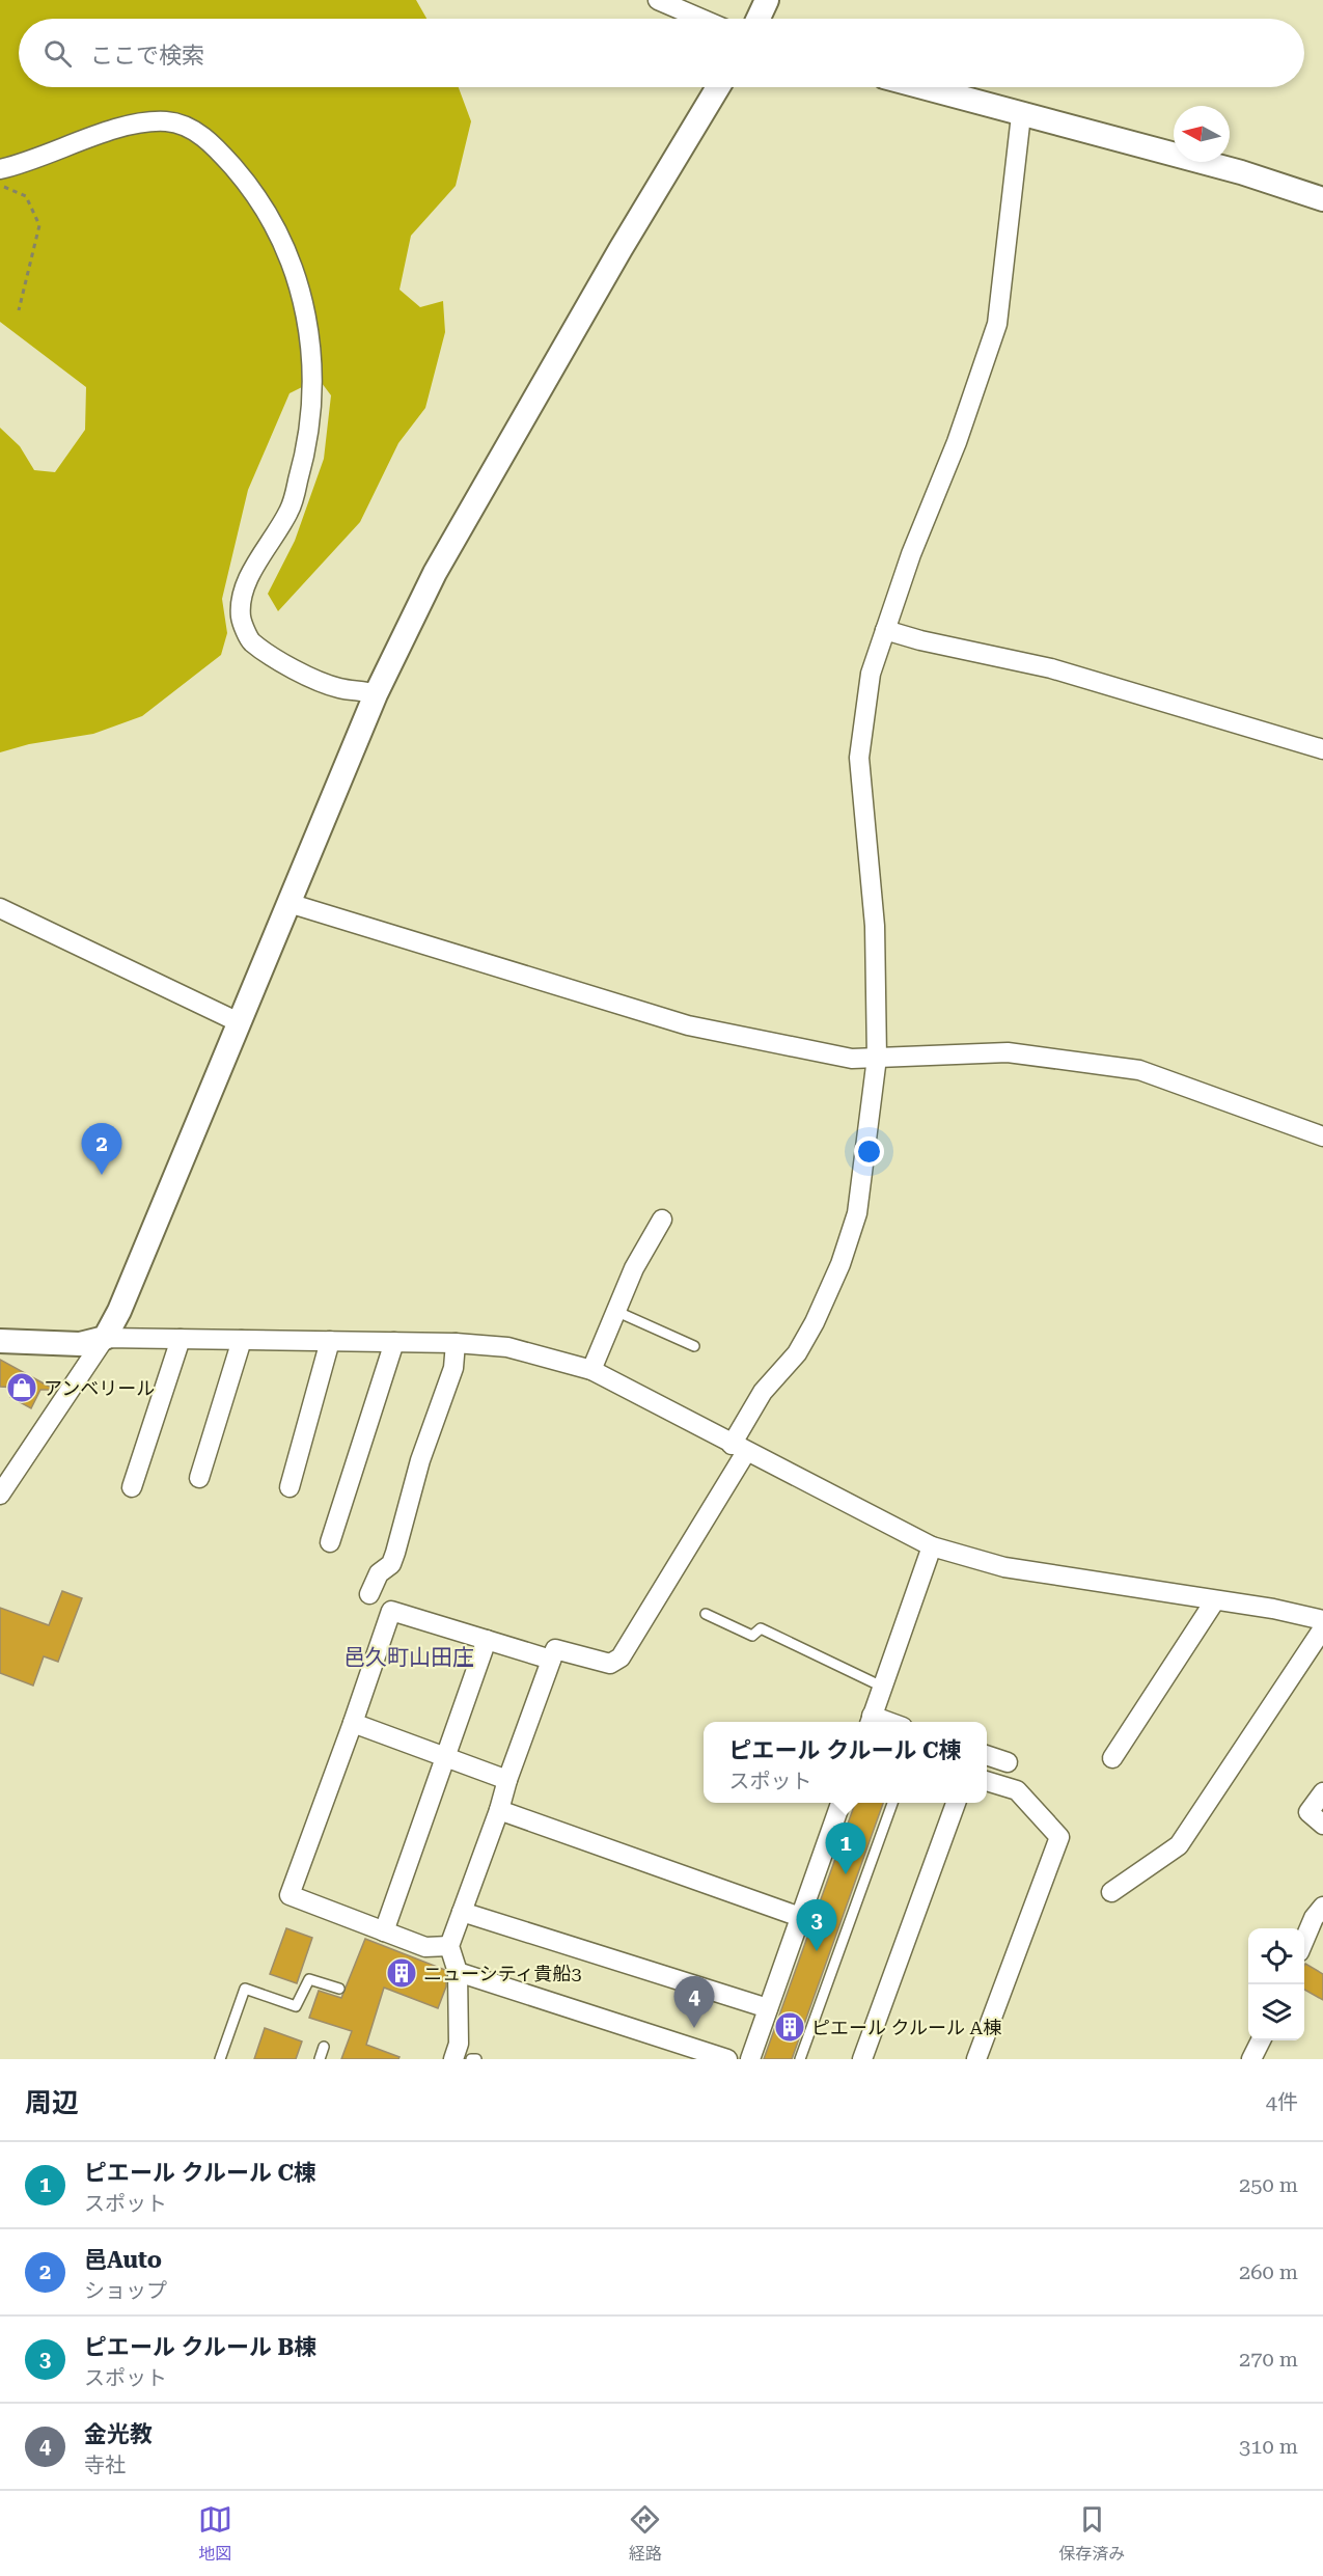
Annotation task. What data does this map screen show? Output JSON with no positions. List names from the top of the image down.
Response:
{
  "districts": ["邑久町山田庄"],
  "places": {
    "shop": ["アンベリール"],
    "building": ["ニューシティ貴船3", "ピエール クルール A棟"]
  },
  "north": "left",
  "page": {
    "search": "ここで検索",
    "pins": [
      "2",
      "1",
      "3",
      "4"
    ],
    "popup": ["ピエール クルール C棟", "スポット"],
    "heading": ["周辺", "4件"],
    "list": [
      {
        "mark": "1",
        "name": "ピエール クルール C棟",
        "note": "スポット",
        "value": "250 m"
      },
      {
        "mark": "2",
        "name": "邑Auto",
        "note": "ショップ",
        "value": "260 m"
      },
      {
        "mark": "3",
        "name": "ピエール クルール B棟",
        "note": "スポット",
        "value": "270 m"
      },
      {
        "mark": "4",
        "name": "金光教",
        "note": "寺社",
        "value": "310 m"
      }
    ],
    "nav": ["地図", "経路", "保存済み"]
  }
}
